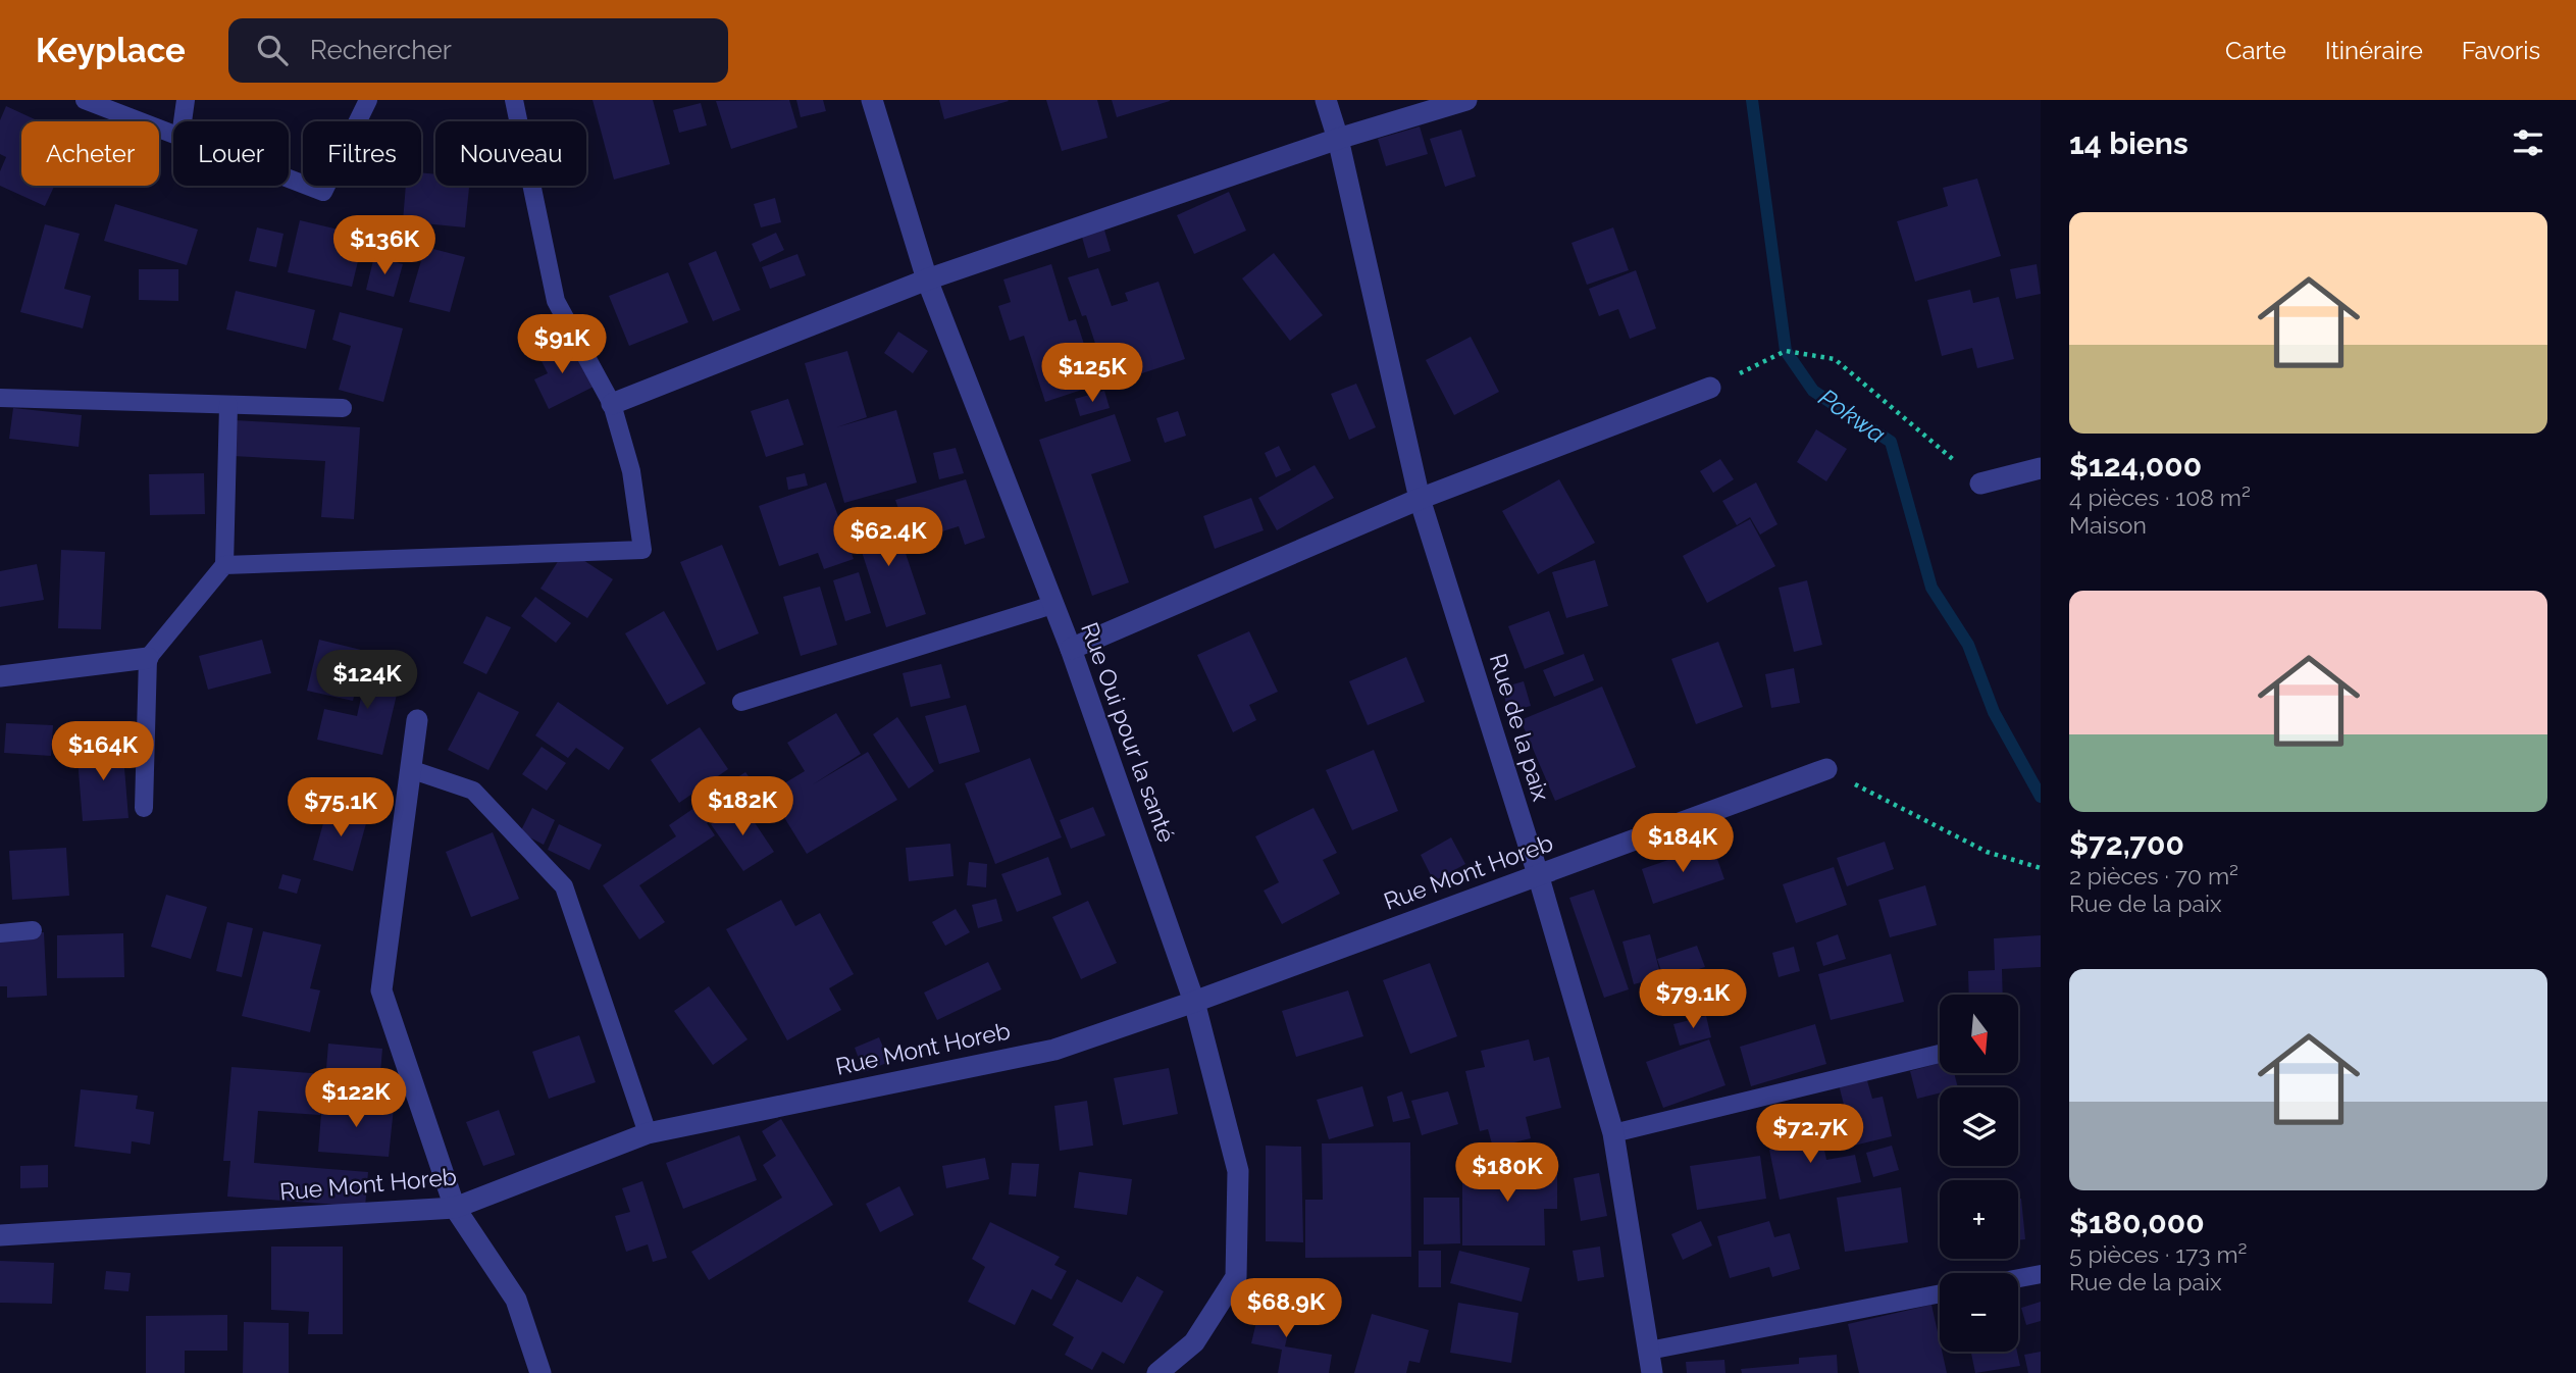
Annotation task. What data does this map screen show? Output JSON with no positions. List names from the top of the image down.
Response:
{
  "streets": {
    "street": ["Rue de la paix", "Rue Oui pour la santé", "Rue Mont Horeb"]
  },
  "crossings": [
    ["Rue de la paix", "Rue Mont Horeb"],
    ["Rue Oui pour la santé", "Rue Mont Horeb"]
  ],
  "water": ["Pokwa"],
  "north": "bottom",
  "page": {
    "header": "Keyplace",
    "search": "Rechercher",
    "nav": ["Carte", "Itinéraire", "Favoris"],
    "heading": "14 biens",
    "chip": [
      "Acheter",
      "Louer",
      "Filtres",
      "Nouveau"
    ],
    "list": [
      {
        "name": "$124,000",
        "note": "4 pièces · 108 m² · Maison"
      },
      {
        "name": "$72,700",
        "note": "2 pièces · 70 m² · Rue de la paix"
      },
      {
        "name": "$180,000",
        "note": "5 pièces · 173 m² · Rue de la paix"
      }
    ],
    "price": [
      "$136K",
      "$91K",
      "$125K",
      "$62.4K",
      "$124K",
      "$164K",
      "$182K",
      "$75.1K",
      "$184K",
      "$79.1K",
      "$122K",
      "$72.7K",
      "$180K",
      "$68.9K"
    ],
    "map_buttons": ["+", "−"]
  }
}
